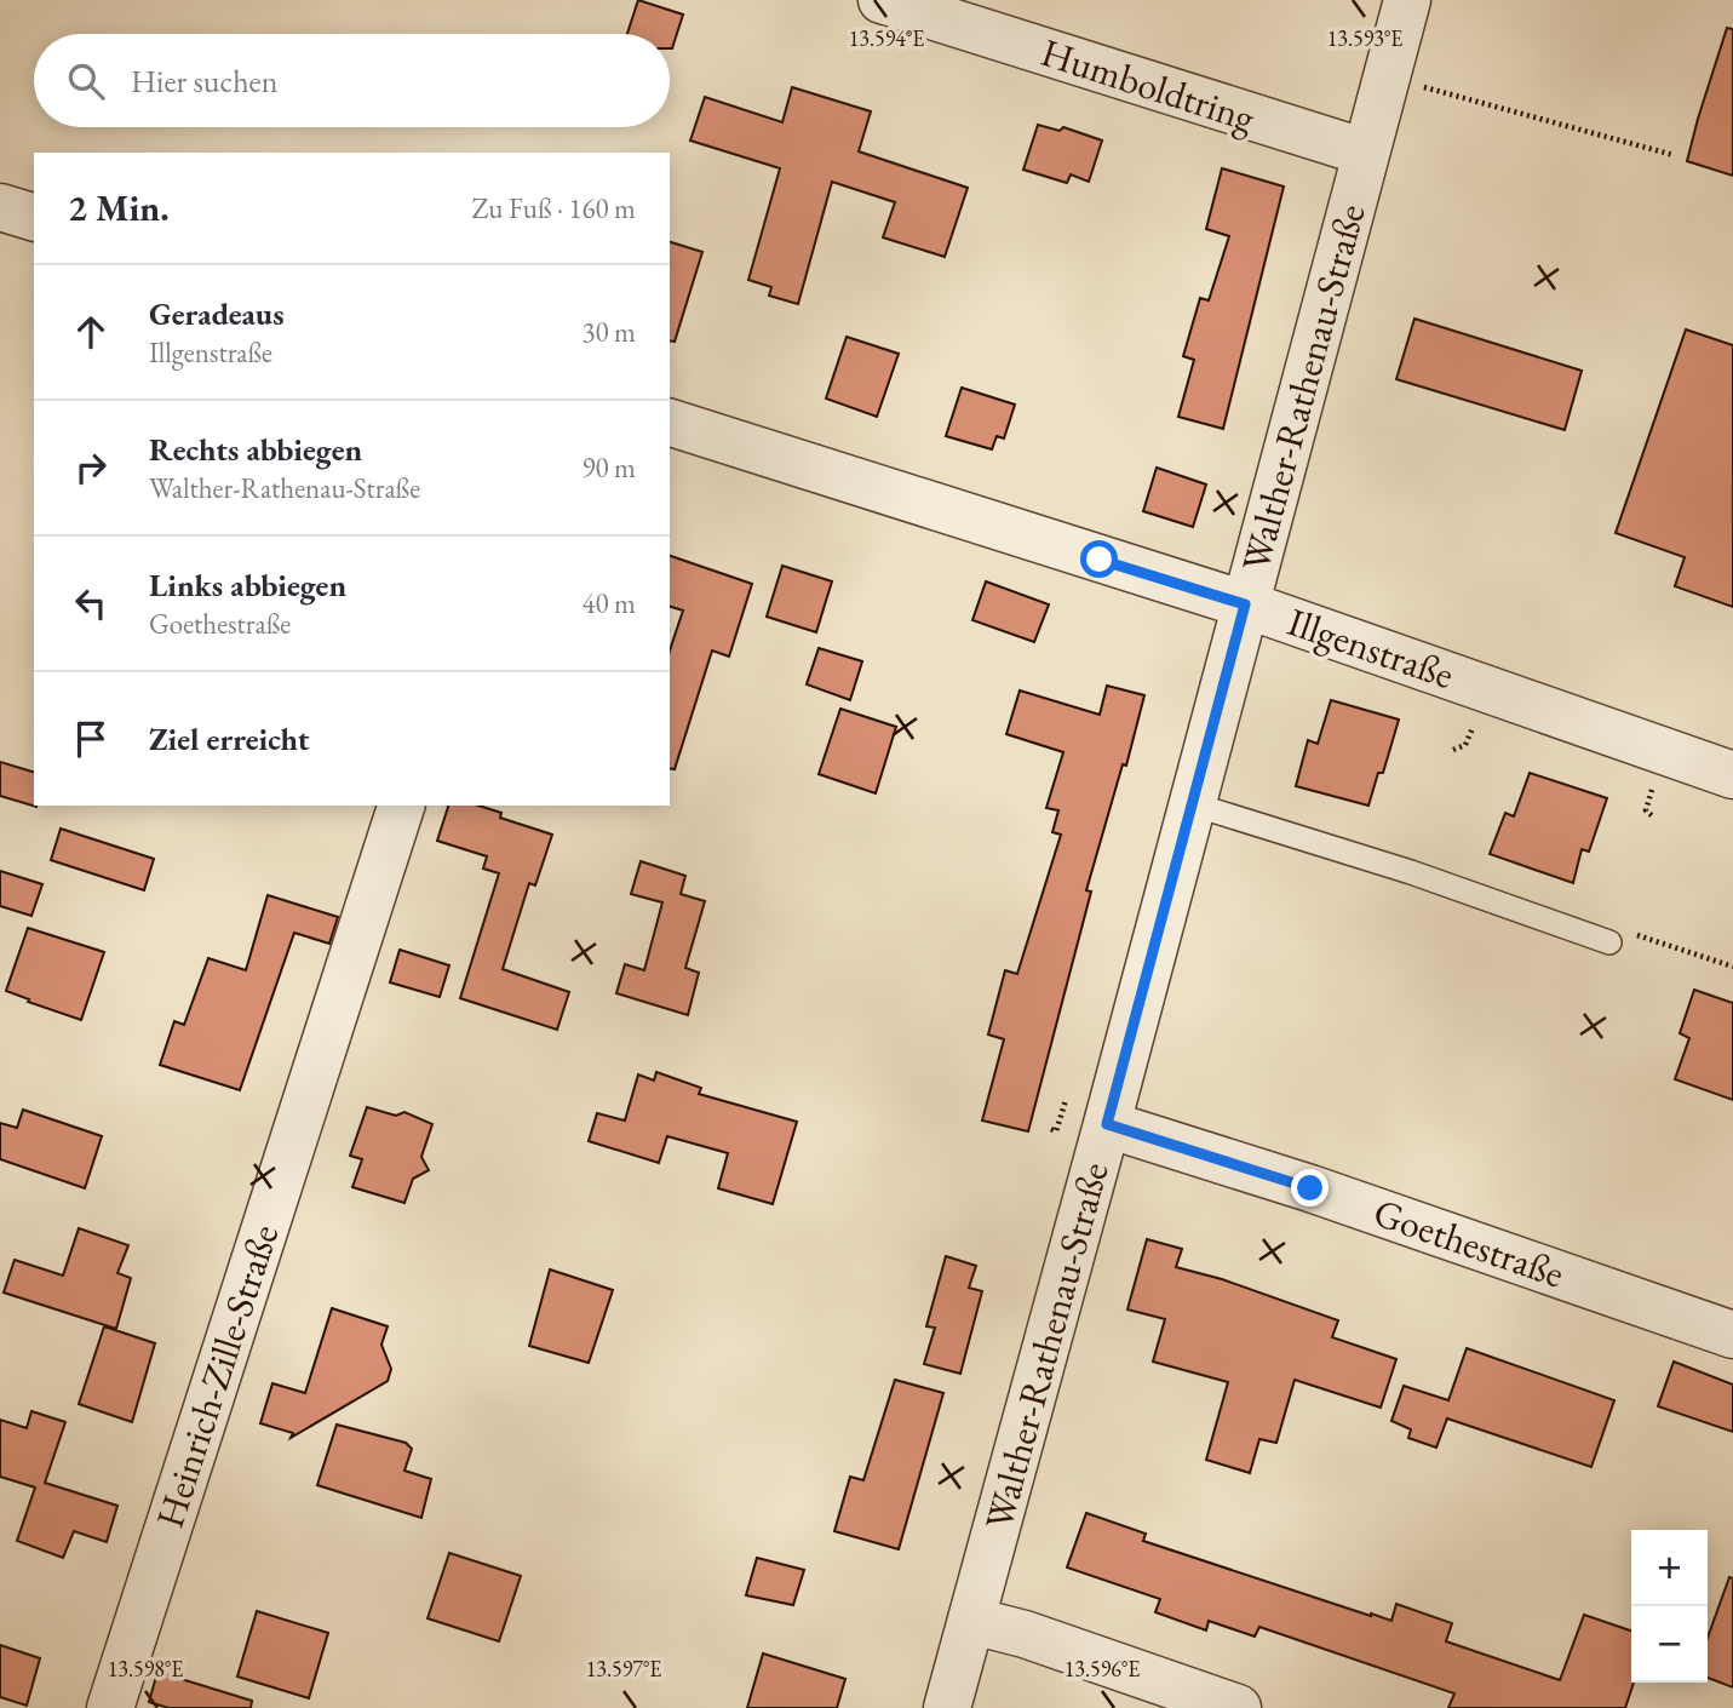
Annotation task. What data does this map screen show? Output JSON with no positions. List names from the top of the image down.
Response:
{
  "streets": {
    "street": [
      "Humboldtring",
      "Walther-Rathenau-Straße",
      "Illgenstraße",
      "Goethestraße",
      "Heinrich-Zille-Straße"
    ]
  },
  "crossings": [
    ["Humboldtring", "Walther-Rathenau-Straße"],
    ["Walther-Rathenau-Straße", "Illgenstraße"],
    ["Walther-Rathenau-Straße", "Goethestraße"]
  ],
  "page": {
    "search": "Hier suchen",
    "heading": ["2 Min.", "Zu Fuß · 160 m"],
    "list": [
      ["Geradeaus", "Illgenstraße", "30 m"],
      ["Rechts abbiegen", "Walther-Rathenau-Straße", "90 m"],
      ["Links abbiegen", "Goethestraße", "40 m"],
      "Ziel erreicht"
    ],
    "map_buttons": ["+", "−"]
  },
  "coordinates": [
    "13.594°E",
    "13.593°E",
    "13.598°E",
    "13.597°E",
    "13.596°E"
  ]
}
